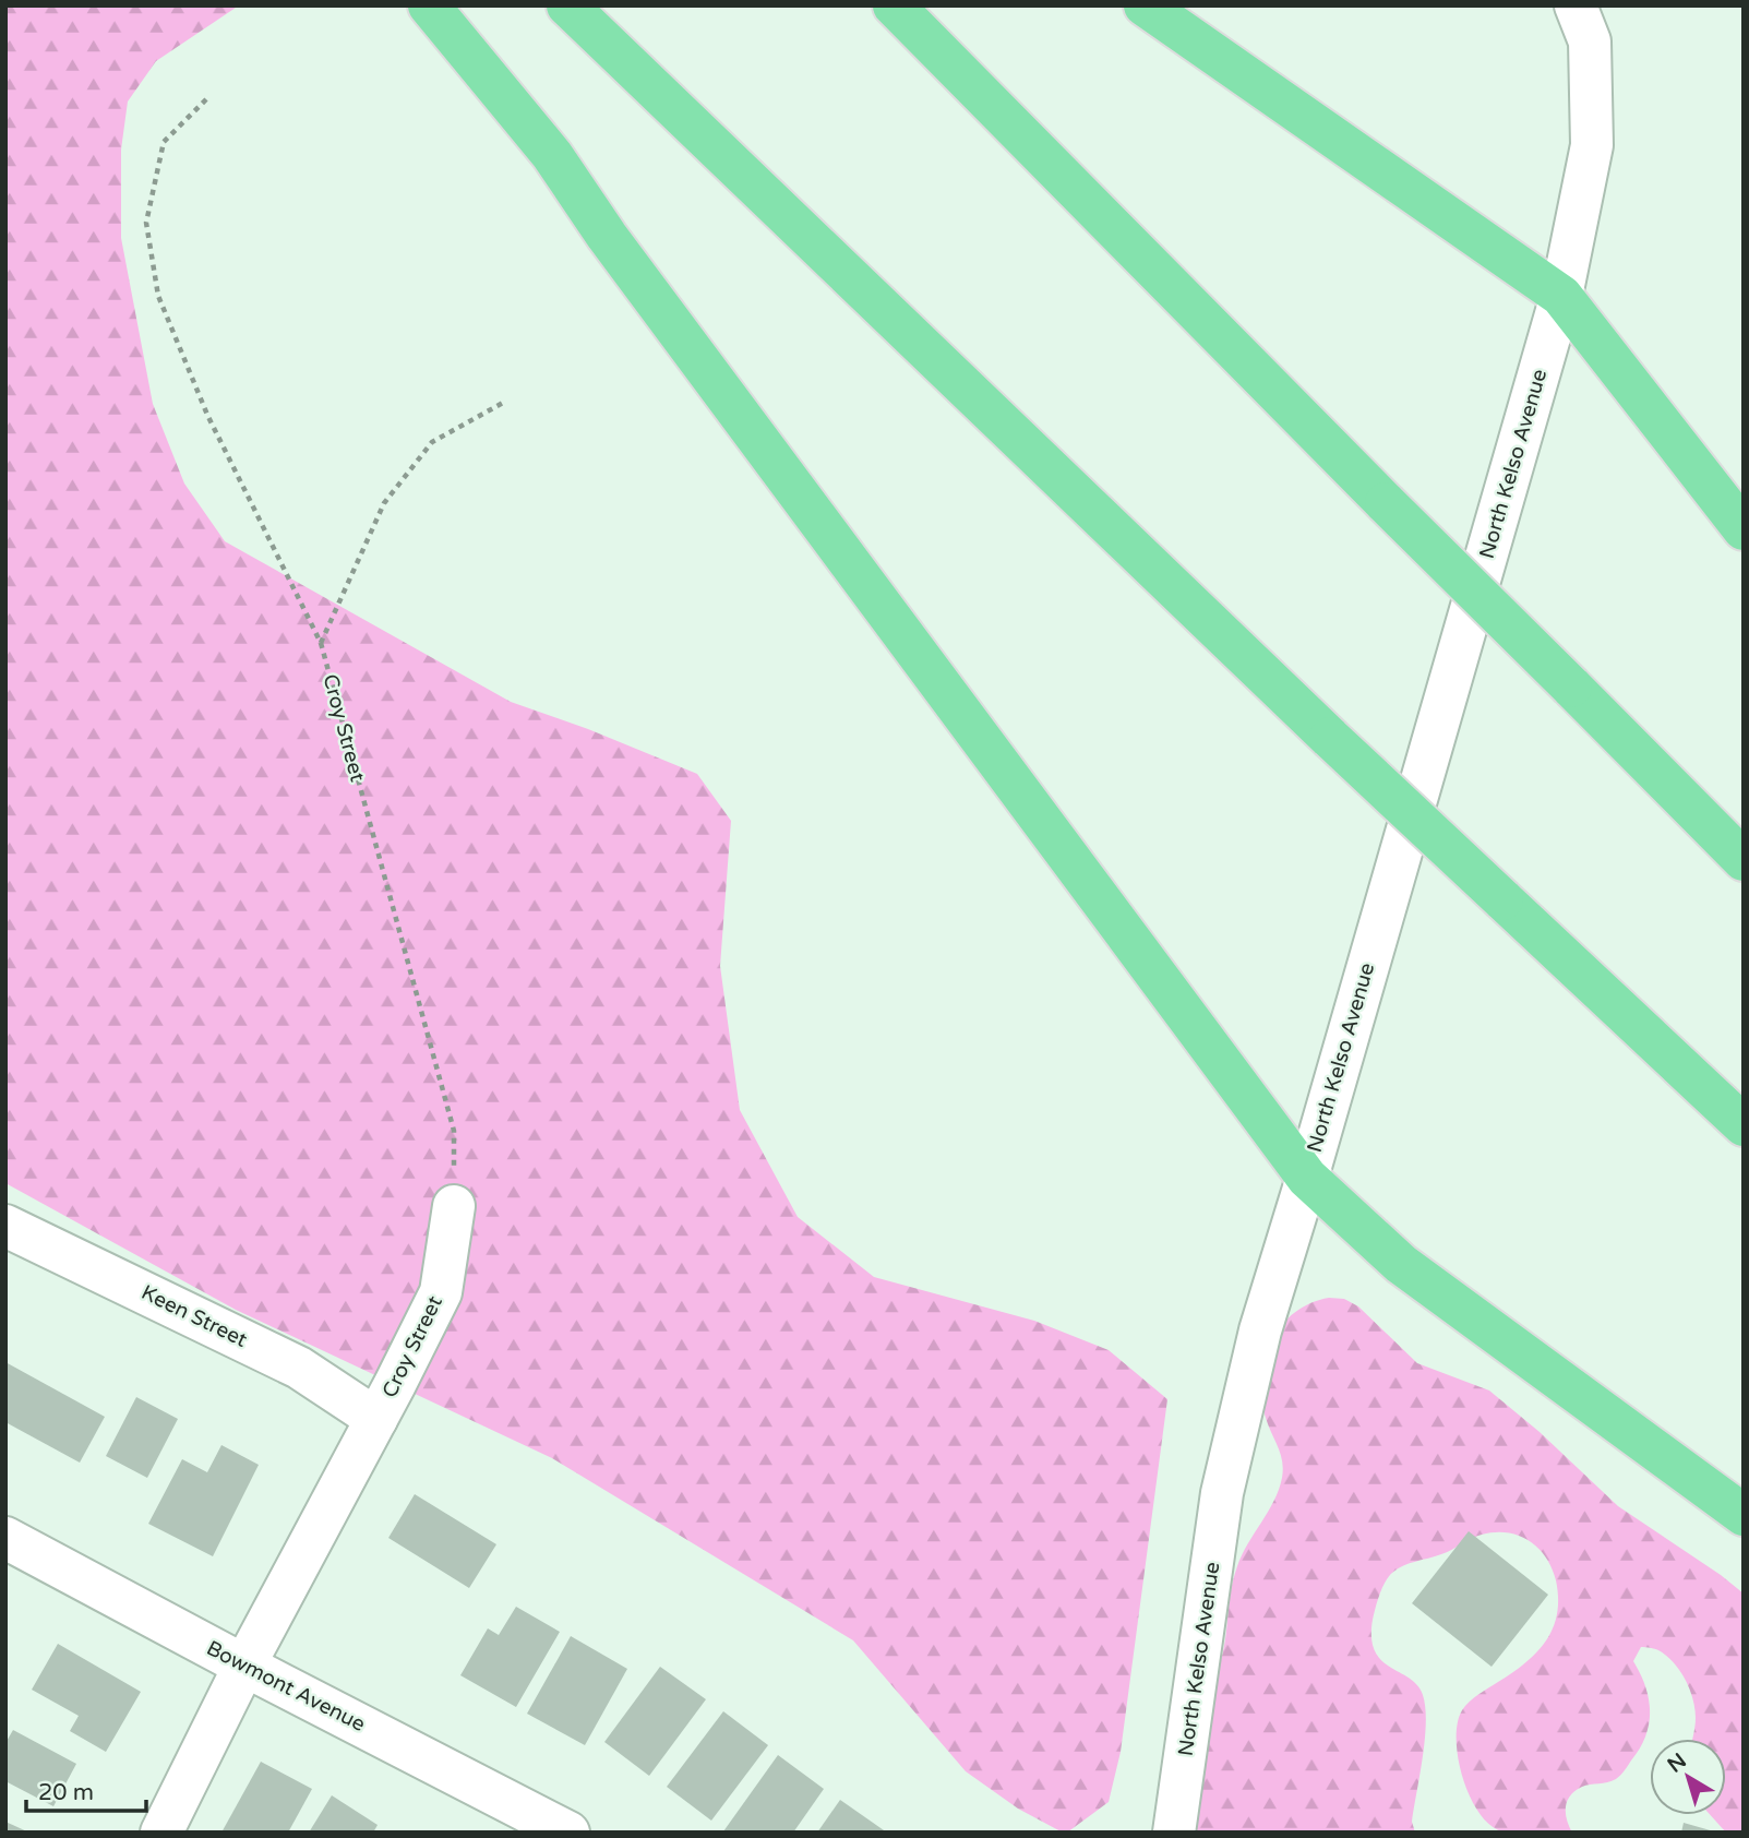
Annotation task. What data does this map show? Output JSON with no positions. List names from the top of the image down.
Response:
{
  "streets": {
    "street": [
      "North Kelso Avenue",
      "Croy Street",
      "Keen Street",
      "Bowmont Avenue"
    ]
  },
  "crossings": [
    ["Croy Street", "Keen Street"],
    ["Croy Street", "Bowmont Avenue"]
  ],
  "scale_bar": "20 m",
  "north": "top left"
}
